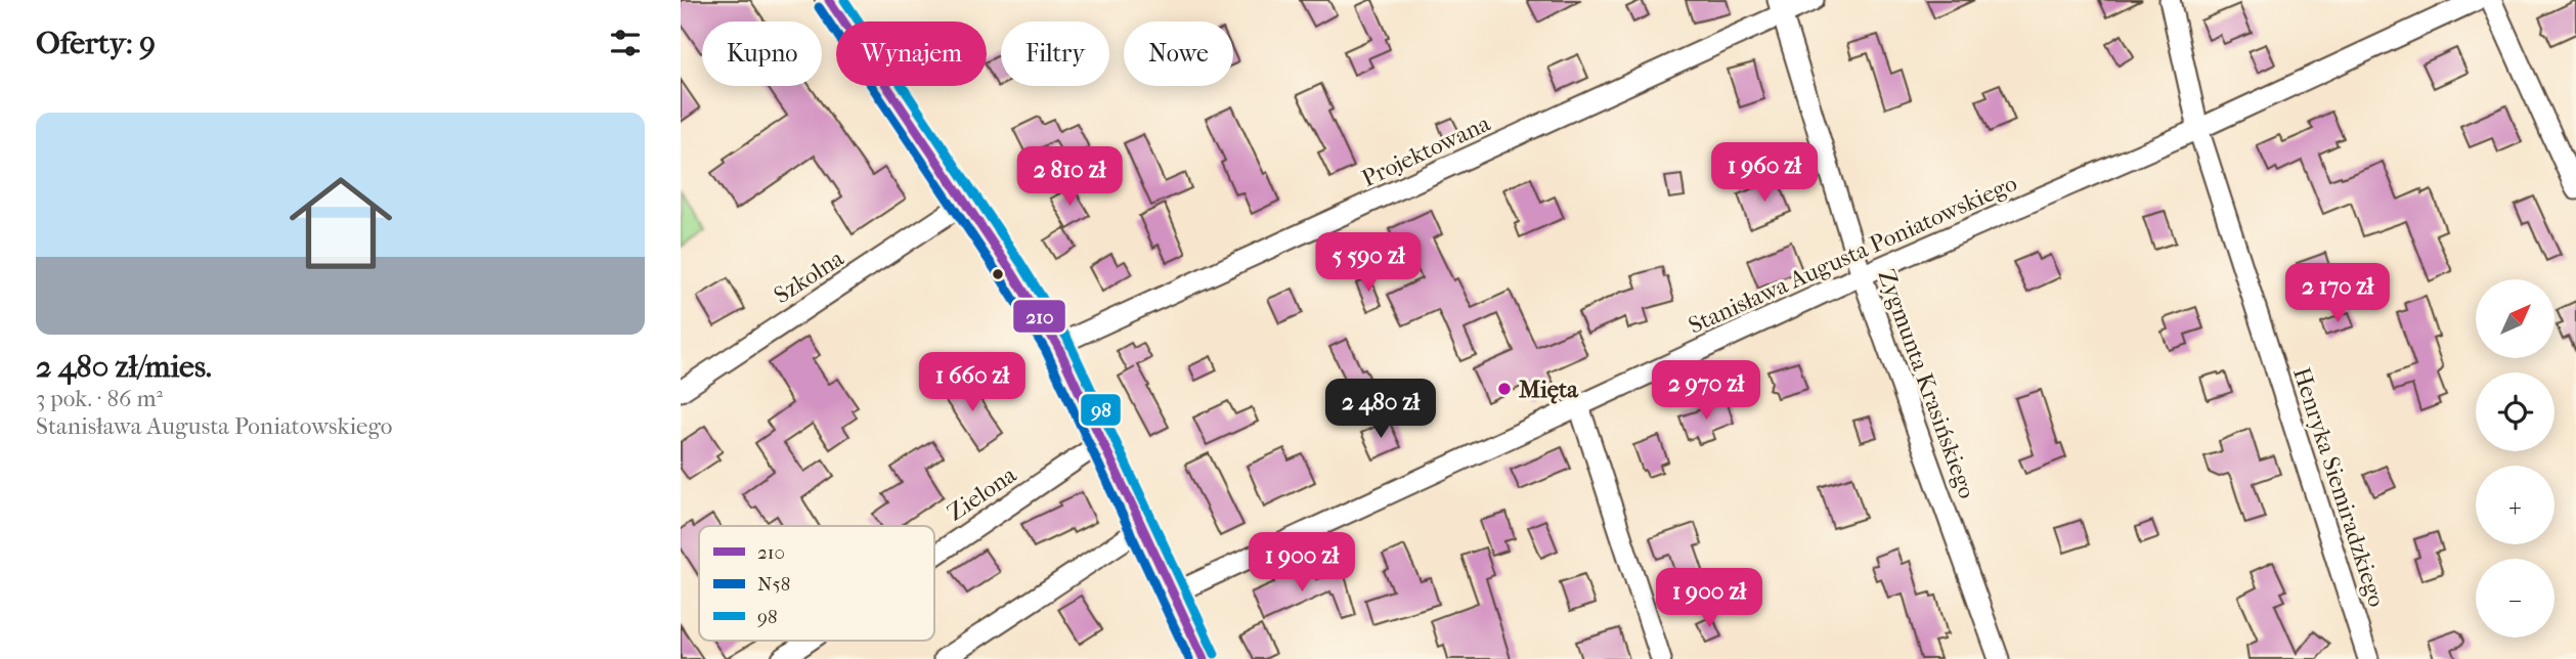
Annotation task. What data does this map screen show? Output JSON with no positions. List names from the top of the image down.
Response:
{
  "streets": {
    "street": [
      "Projektowana",
      "Stanisława Augusta Poniatowskiego",
      "Szkolna",
      "Zygmunta Krasińskiego",
      "Henryka Siemiradzkiego",
      "Zielona"
    ]
  },
  "crossings": [
    ["Projektowana", "Zygmunta Krasińskiego"],
    ["Stanisława Augusta Poniatowskiego", "Zygmunta Krasińskiego"],
    ["Stanisława Augusta Poniatowskiego", "Henryka Siemiradzkiego"]
  ],
  "places": ["Mięta"],
  "lines": ["transit line 210", "transit line 98", "transit line N58"],
  "legend": ["210", "N58", "98"],
  "north": "top right",
  "page": {
    "heading": "Oferty: 9",
    "chip": [
      "Kupno",
      "Wynajem",
      "Filtry",
      "Nowe"
    ],
    "list": [
      {
        "name": "2 480 zł/mies.",
        "note": "3 pok. · 86 m² · Stanisława Augusta Poniatowskiego"
      }
    ],
    "price": [
      "1 960 zł",
      "2 810 zł",
      "5 590 zł",
      "2 170 zł",
      "1 660 zł",
      "2 970 zł",
      "2 480 zł",
      "1 900 zł",
      "1 900 zł"
    ],
    "map_buttons": ["+", "−"]
  }
}
